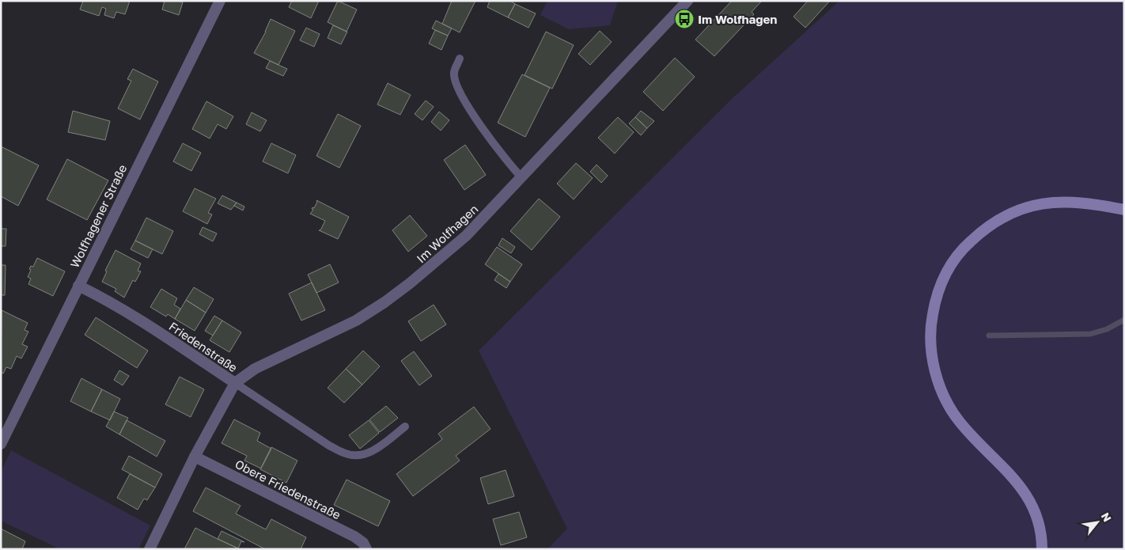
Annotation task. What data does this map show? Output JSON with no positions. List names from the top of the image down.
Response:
{
  "streets": {
    "street": [
      "Wolfhagener Straße",
      "Im Wolfhagen",
      "Friedenstraße",
      "Obere Friedenstraße"
    ]
  },
  "crossings": [
    ["Wolfhagener Straße", "Friedenstraße"],
    ["Im Wolfhagen", "Friedenstraße"],
    ["Friedenstraße", "Obere Friedenstraße"]
  ],
  "places": {
    "bus stop": ["Im Wolfhagen"]
  },
  "north": "top right"
}
